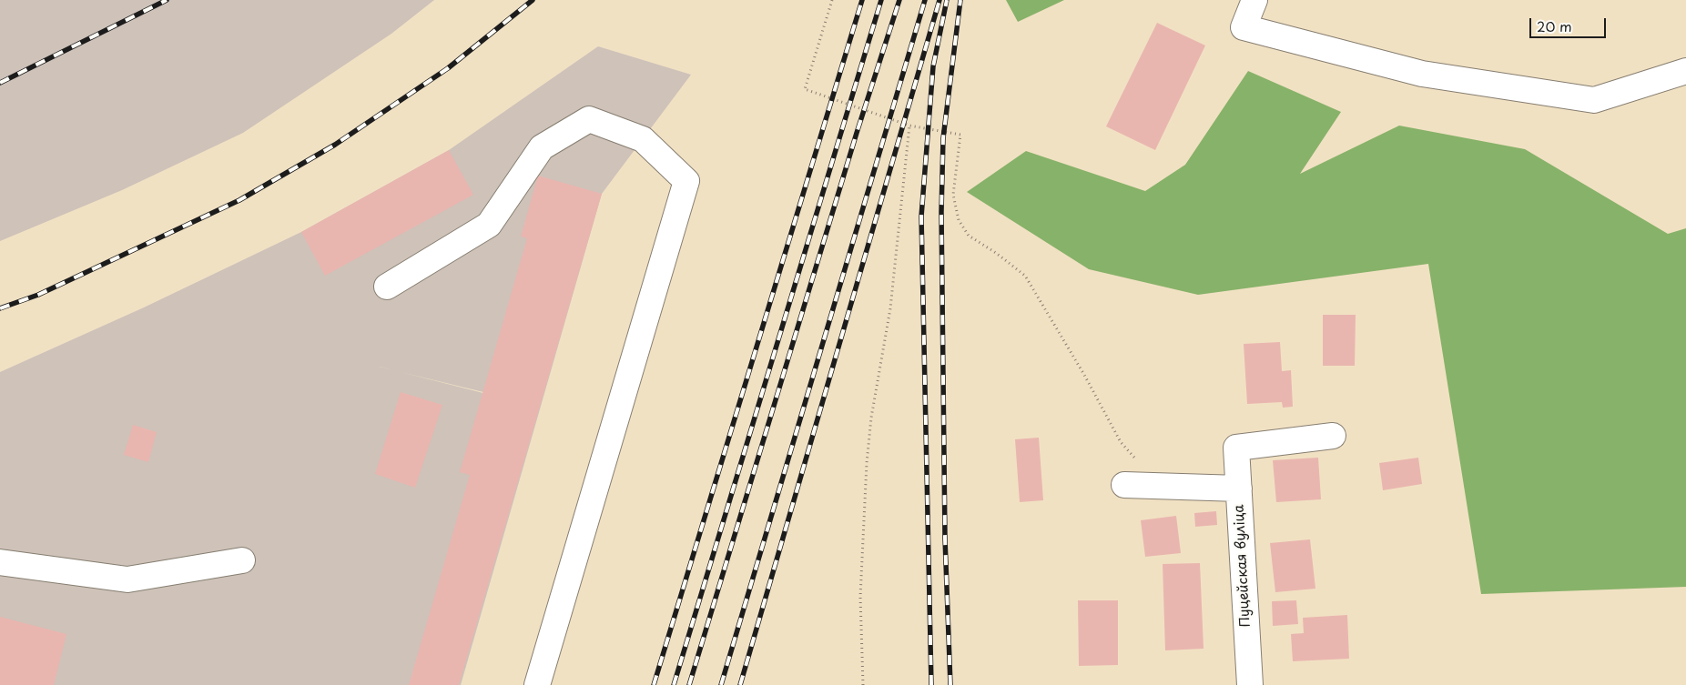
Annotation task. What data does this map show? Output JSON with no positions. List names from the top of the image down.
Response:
{
  "streets": {
    "street": ["Пуцейская вуліца"]
  },
  "scale_bar": "20 m"
}
